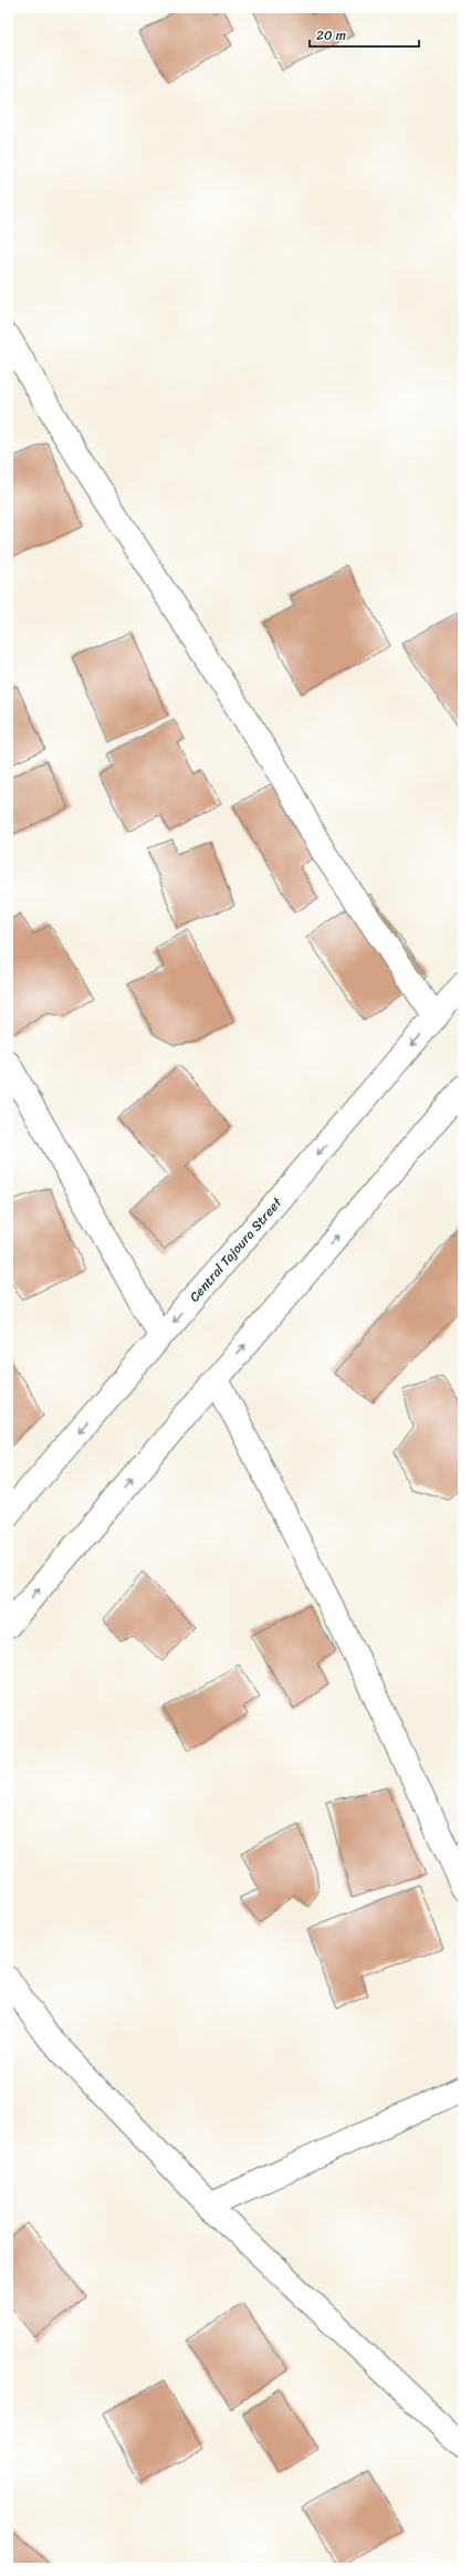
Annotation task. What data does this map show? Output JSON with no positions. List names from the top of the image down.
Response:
{
  "streets": {
    "street": ["Central Tajoura Street"]
  },
  "scale_bar": "20 m"
}
